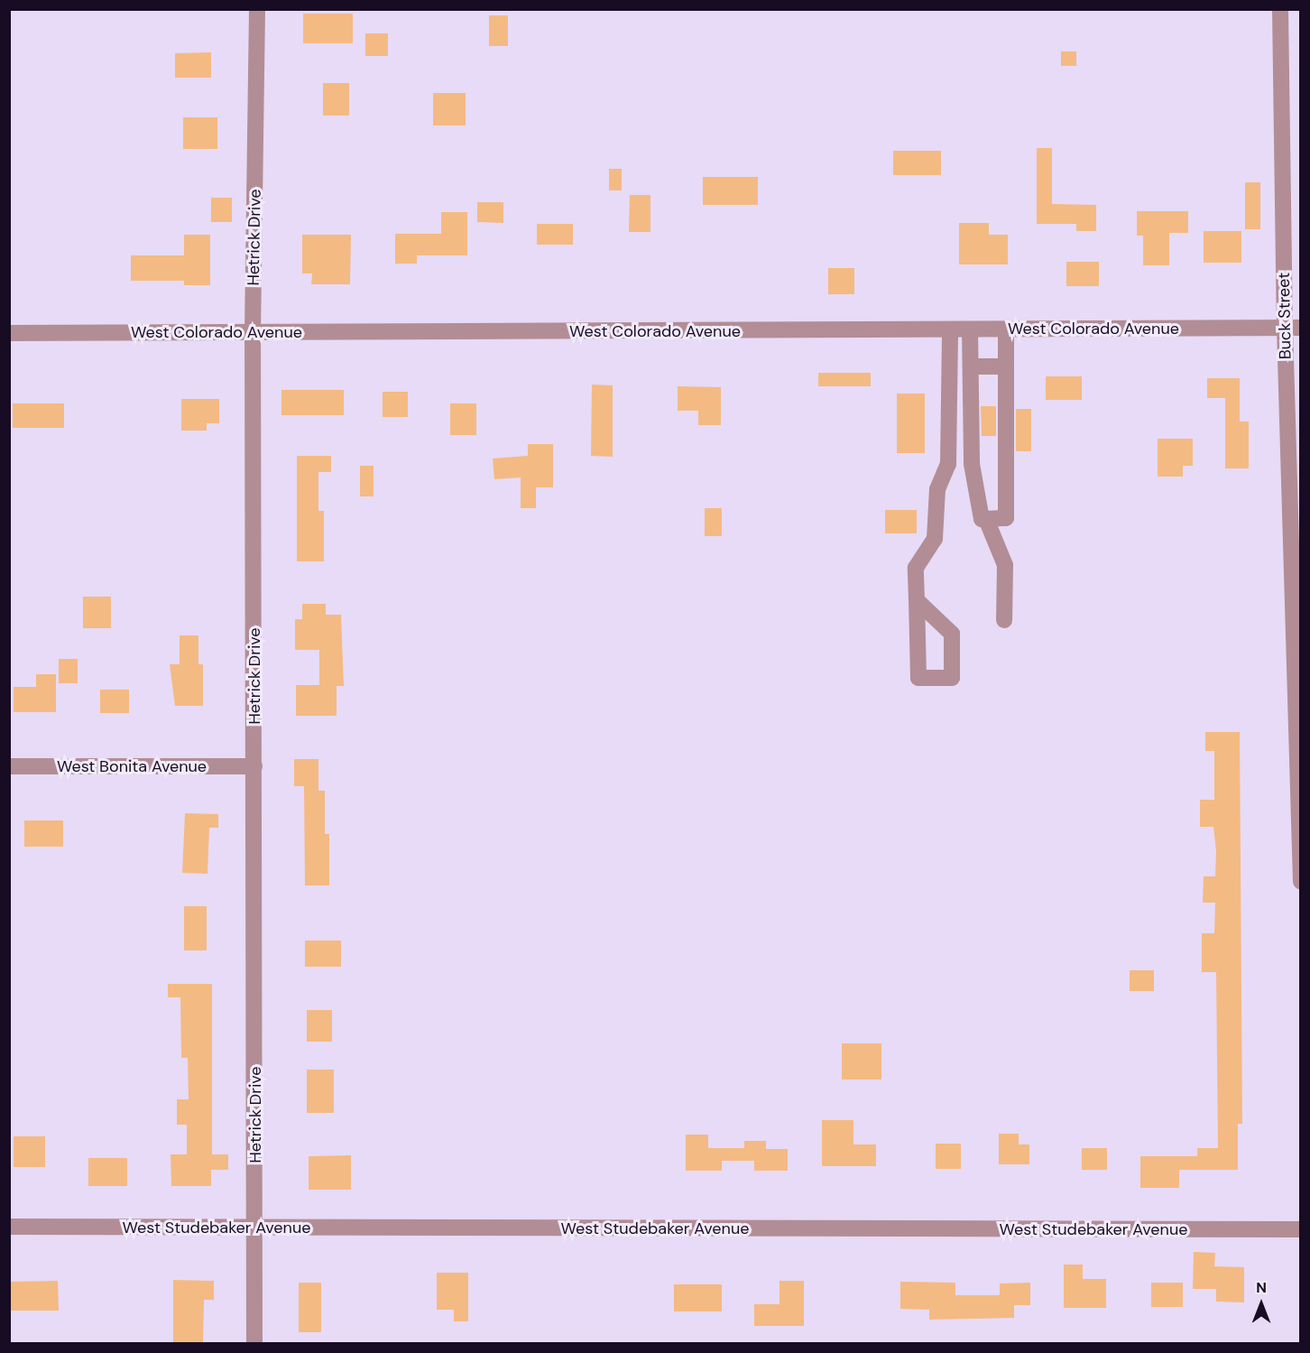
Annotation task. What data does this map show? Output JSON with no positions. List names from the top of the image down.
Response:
{
  "streets": {
    "street": [
      "Hetrick Drive",
      "Buck Street",
      "West Colorado Avenue",
      "West Bonita Avenue",
      "West Studebaker Avenue"
    ]
  },
  "crossings": [
    ["Hetrick Drive", "West Colorado Avenue"],
    ["Hetrick Drive", "West Bonita Avenue"],
    ["Hetrick Drive", "West Studebaker Avenue"],
    ["Buck Street", "West Colorado Avenue"]
  ],
  "north": "top"
}
